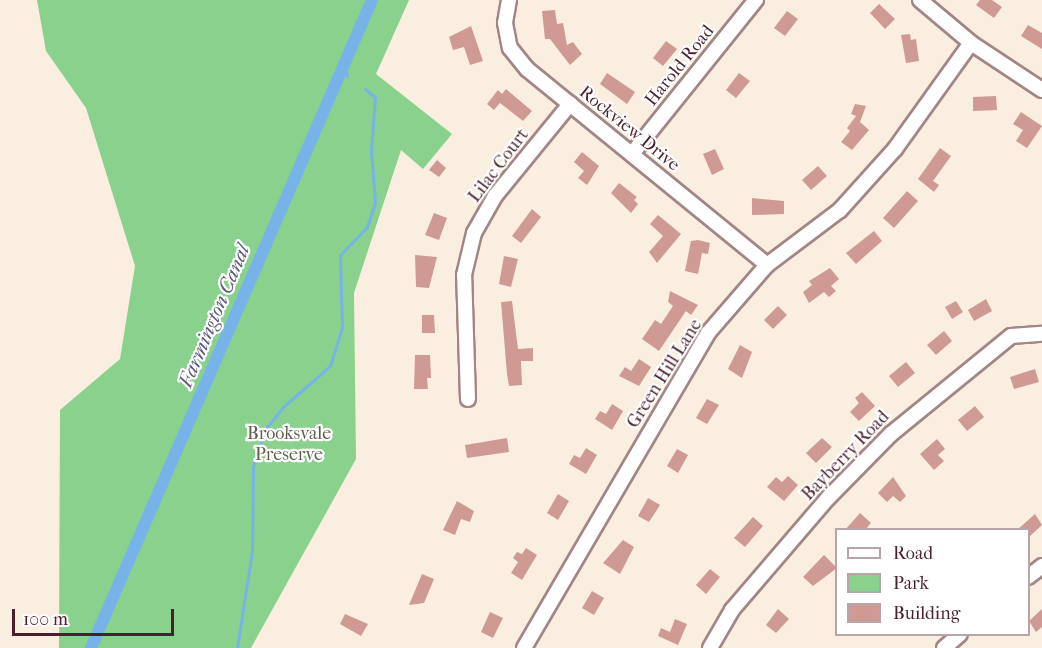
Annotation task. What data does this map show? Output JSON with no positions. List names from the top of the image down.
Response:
{
  "streets": {
    "street": [
      "Harold Road",
      "Rockview Drive",
      "Lilac Court",
      "Green Hill Lane",
      "Bayberry Road"
    ]
  },
  "crossings": [
    ["Harold Road", "Rockview Drive"],
    ["Rockview Drive", "Lilac Court"],
    ["Rockview Drive", "Green Hill Lane"]
  ],
  "water": ["Farmington Canal"],
  "parks": ["Brooksvale Preserve"],
  "legend": ["Road", "Park", "Building"],
  "scale_bar": "100 m"
}
